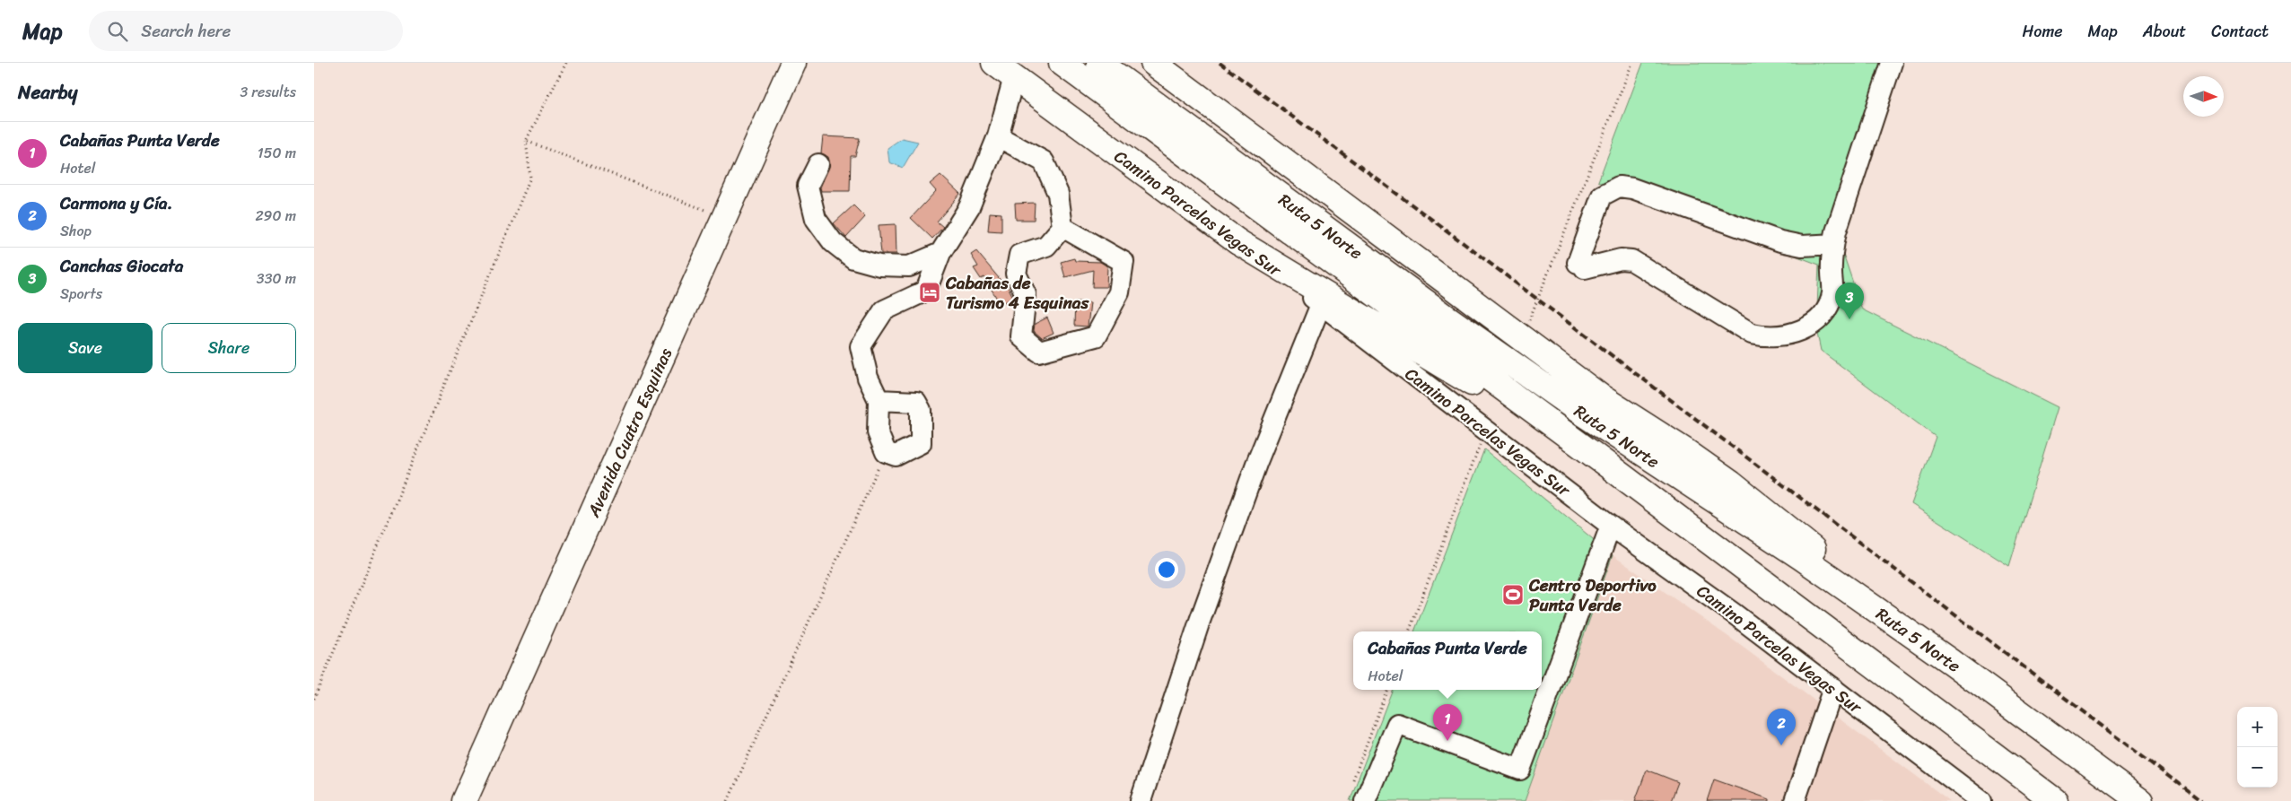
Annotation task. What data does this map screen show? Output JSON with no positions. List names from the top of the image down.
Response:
{
  "streets": {
    "main road": ["Camino Parcelas Vegas Sur", "Ruta 5 Norte", "Avenida Cuatro Esquinas"]
  },
  "places": {
    "hotel": ["Cabañas de Turismo 4 Esquinas"],
    "sports": ["Centro Deportivo Punta Verde"]
  },
  "north": "right",
  "page": {
    "header": "Map",
    "search": "Search here",
    "nav": [
      "Home",
      "Map",
      "About",
      "Contact"
    ],
    "heading": ["Nearby", "3 results"],
    "list": [
      {
        "mark": "1",
        "name": "Cabañas Punta Verde",
        "note": "Hotel",
        "value": "150 m"
      },
      {
        "mark": "2",
        "name": "Carmona y Cía.",
        "note": "Shop",
        "value": "290 m"
      },
      {
        "mark": "3",
        "name": "Canchas Giocata",
        "note": "Sports",
        "value": "330 m"
      }
    ],
    "pins": ["3", "1", "2"],
    "buttons": ["Save", "Share"],
    "popup": ["Cabañas Punta Verde", "Hotel"],
    "map_buttons": ["+", "−"]
  }
}
